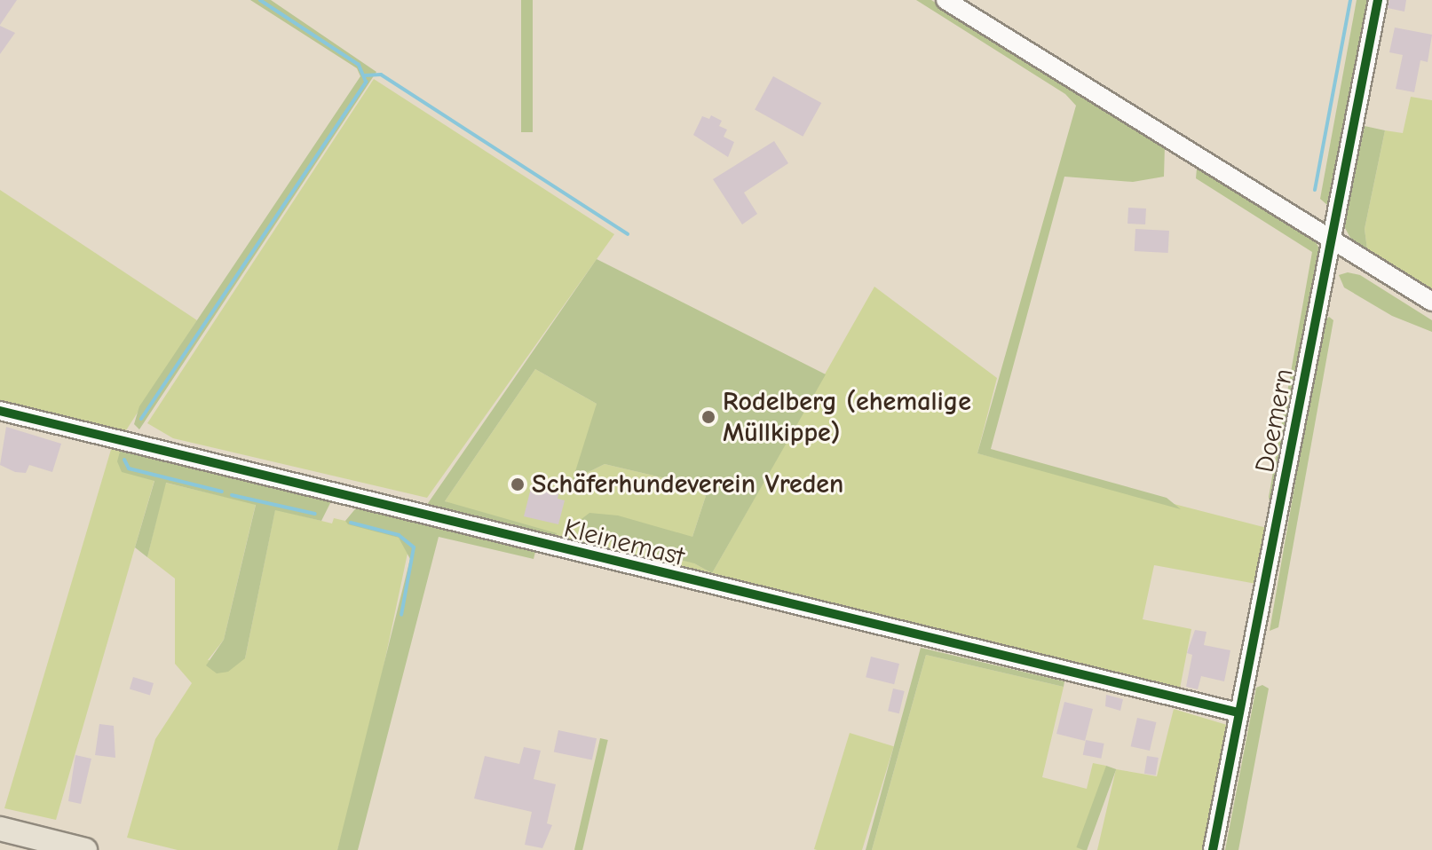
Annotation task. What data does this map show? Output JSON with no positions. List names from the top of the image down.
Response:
{
  "streets": {
    "street": ["Doemern", "Kleinemast"]
  },
  "crossings": [
    ["Doemern", "Kleinemast"]
  ],
  "places": ["Rodelberg (ehemalige Müllkippe)", "Schäferhundeverein Vreden"]
}
